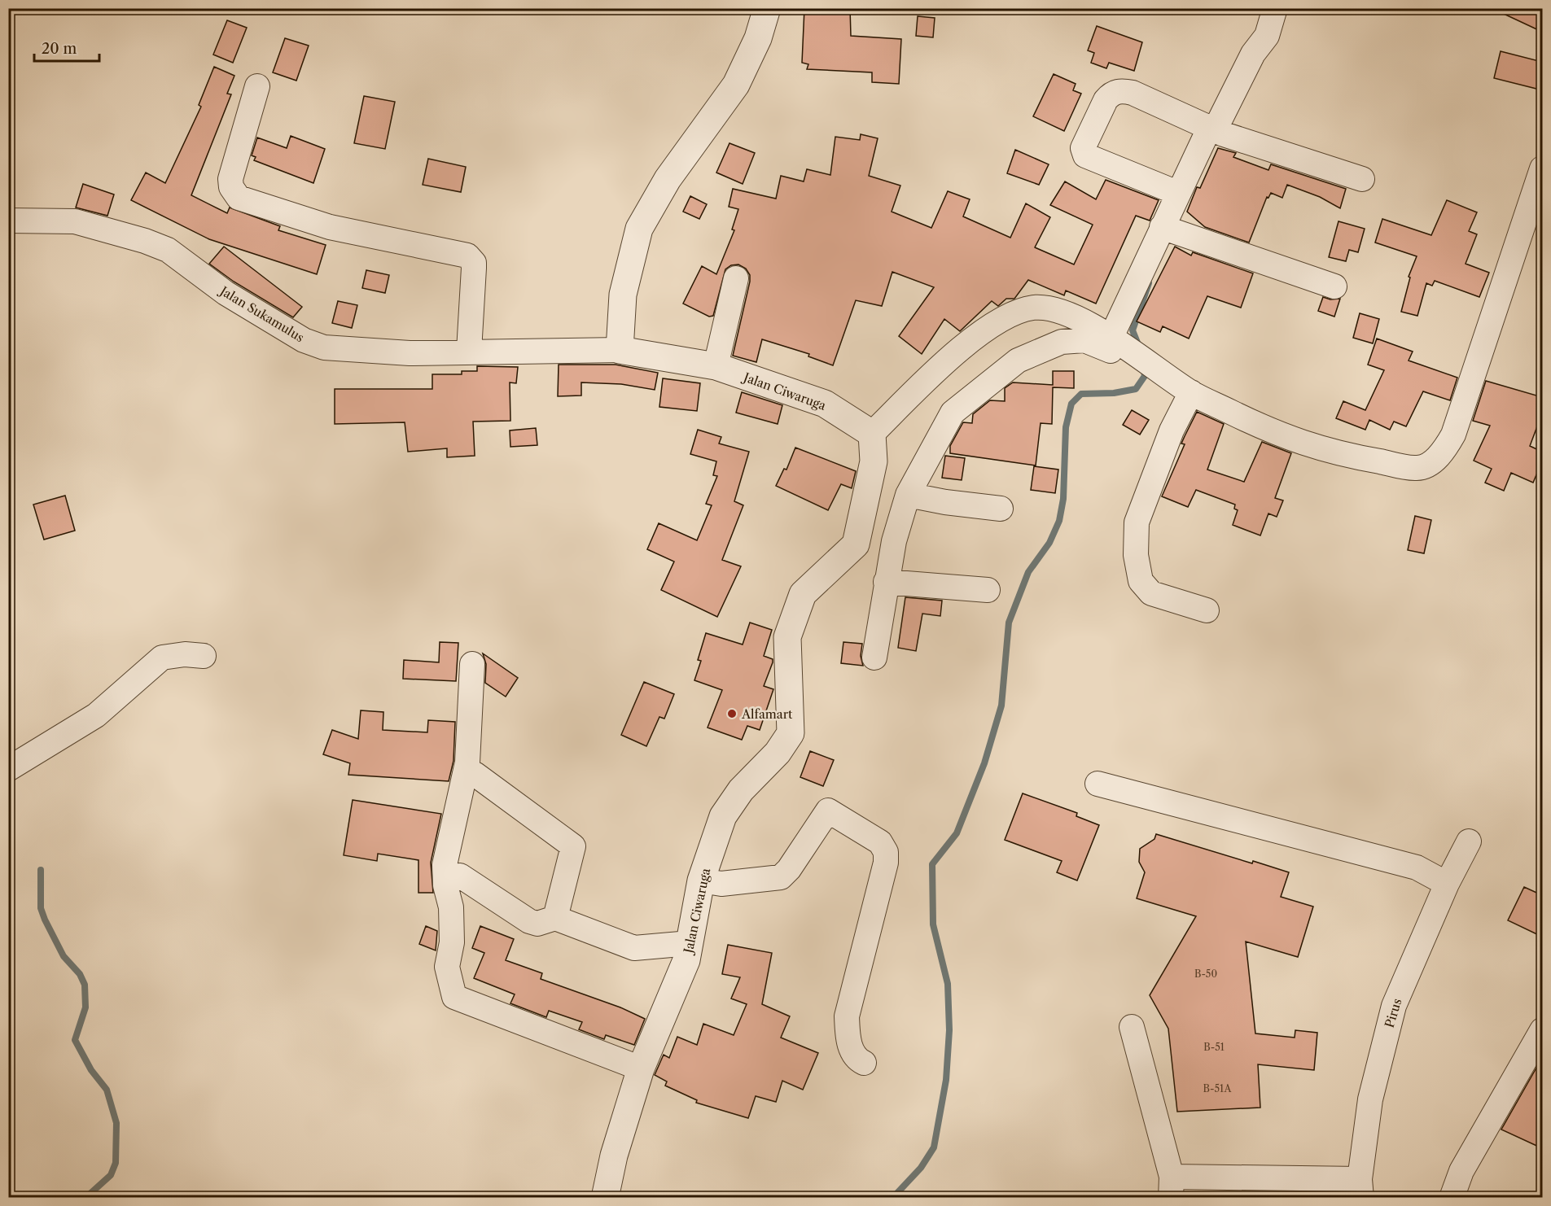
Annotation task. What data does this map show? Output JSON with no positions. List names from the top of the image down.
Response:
{
  "streets": {
    "street": ["Jalan Sukamulus", "Jalan Ciwaruga", "Pirus"]
  },
  "crossings": [
    ["Jalan Sukamulus", "Jalan Ciwaruga"]
  ],
  "places": ["Alfamart"],
  "house_numbers": ["B-50", "B-51", "B-51A"],
  "scale_bar": "20 m"
}
